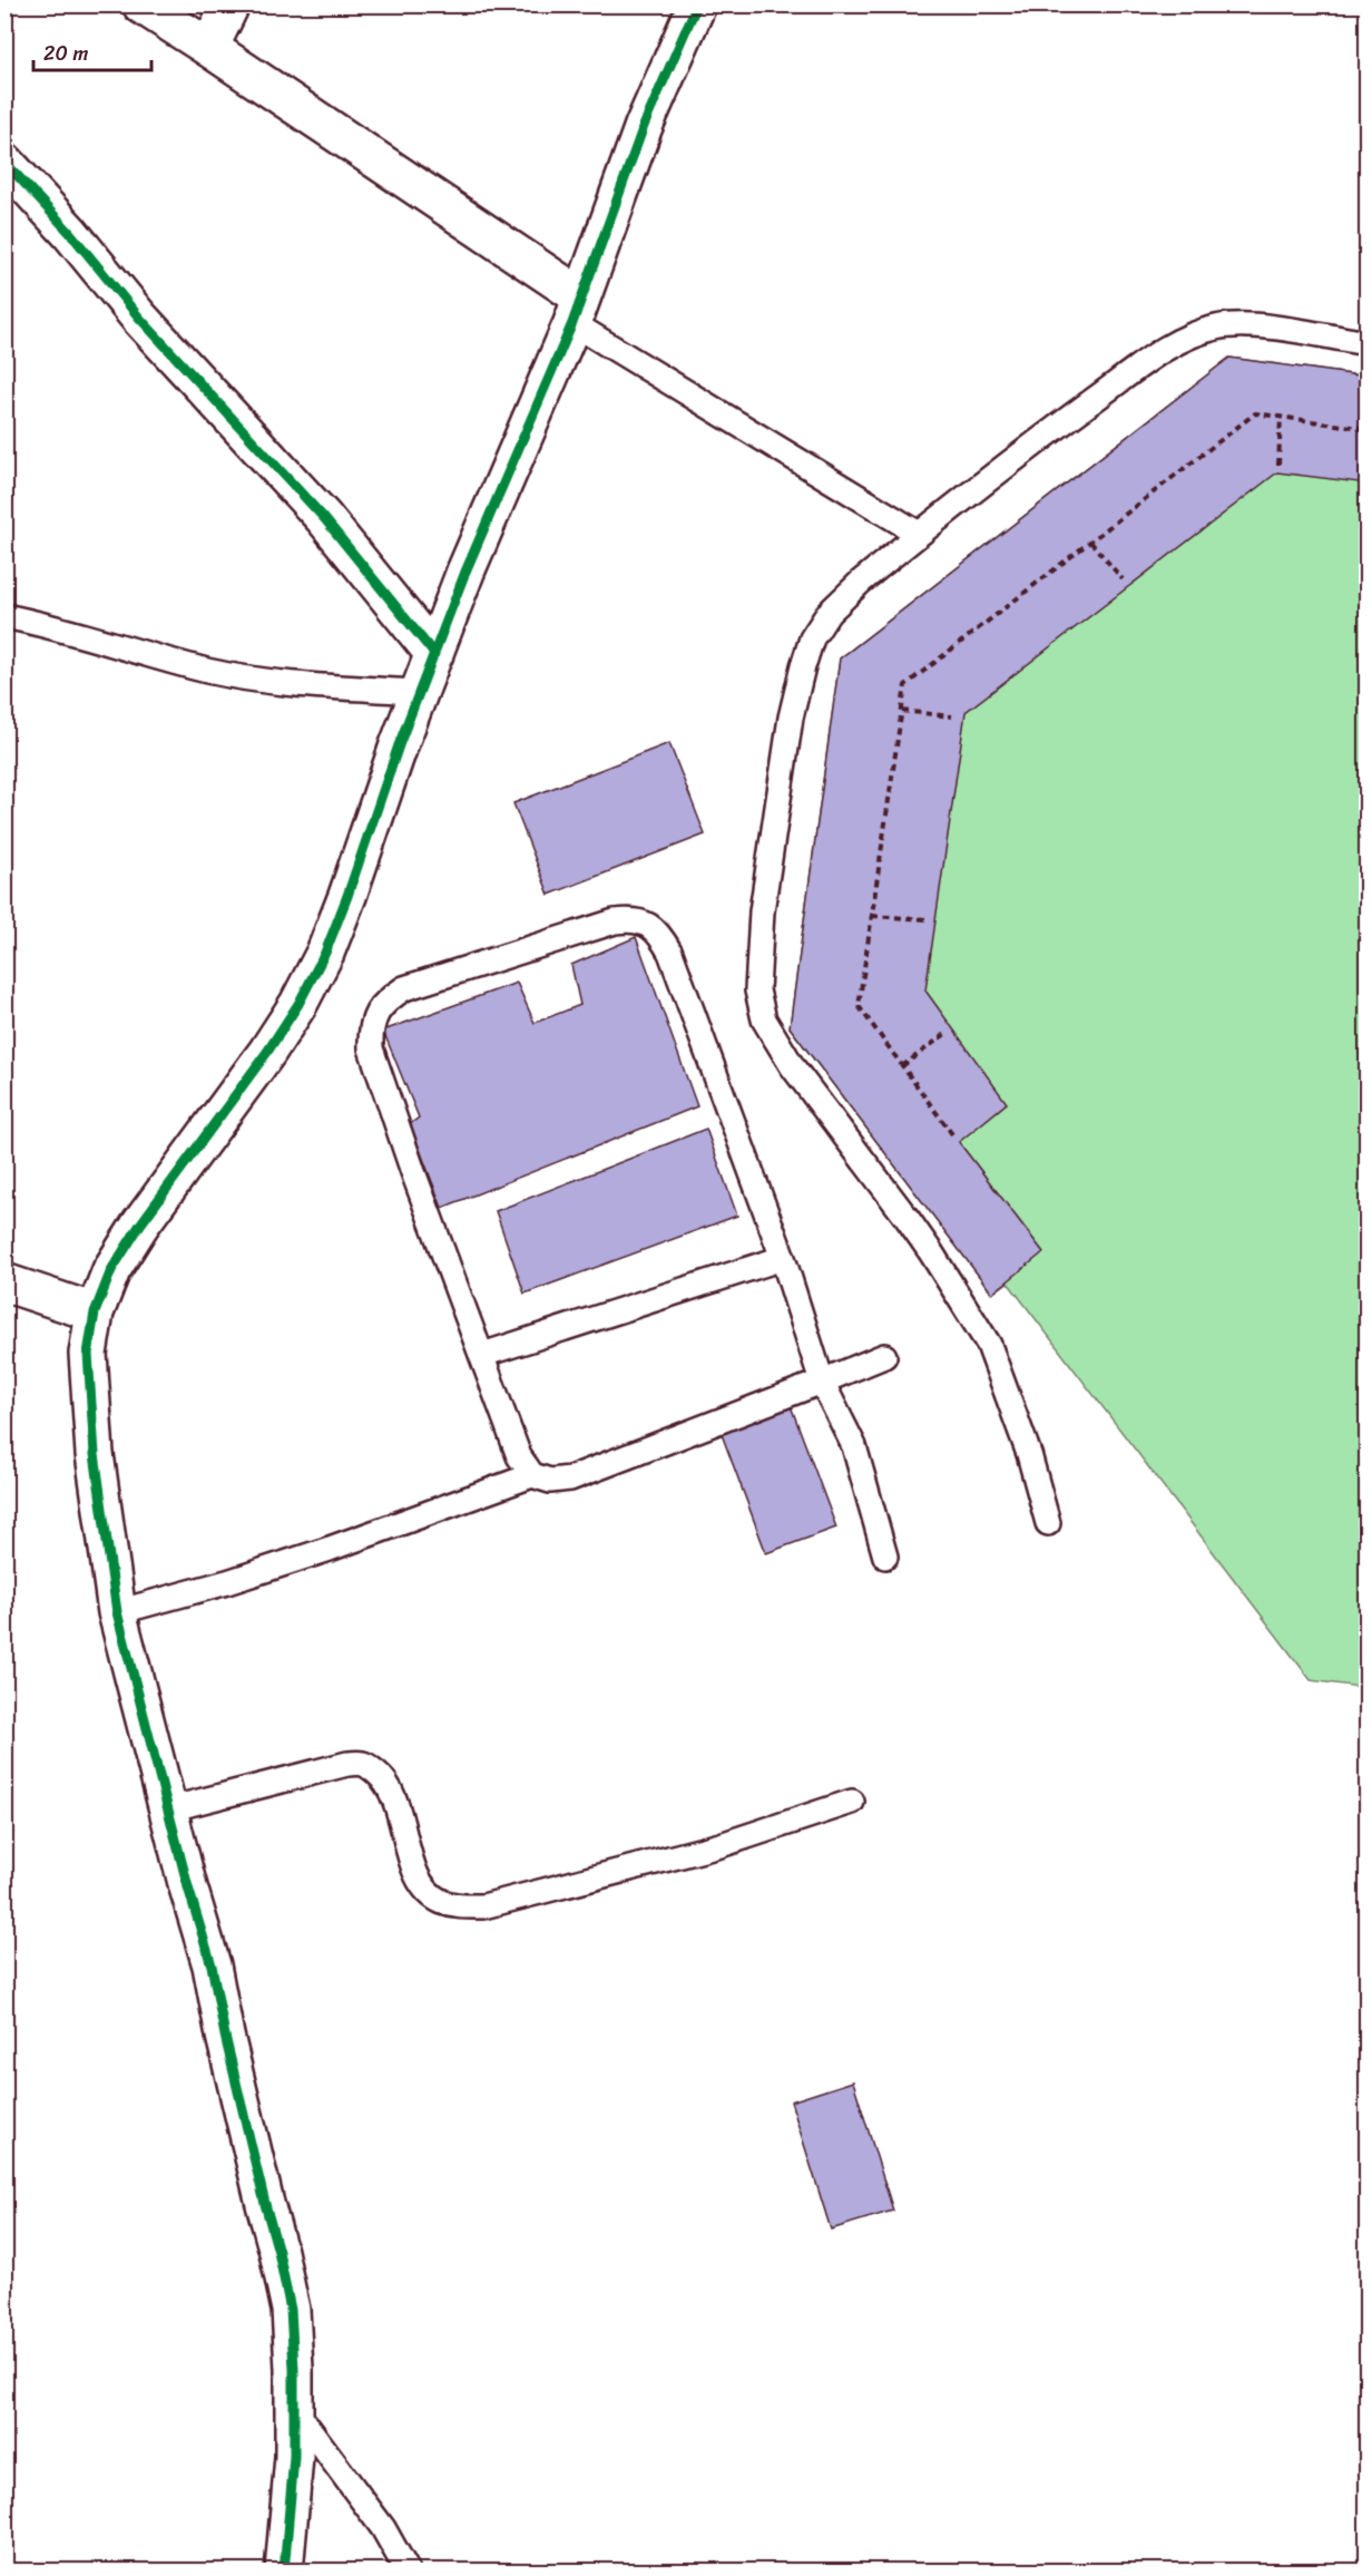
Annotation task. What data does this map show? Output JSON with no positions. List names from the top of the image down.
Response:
{
  "scale_bar": "20 m"
}
